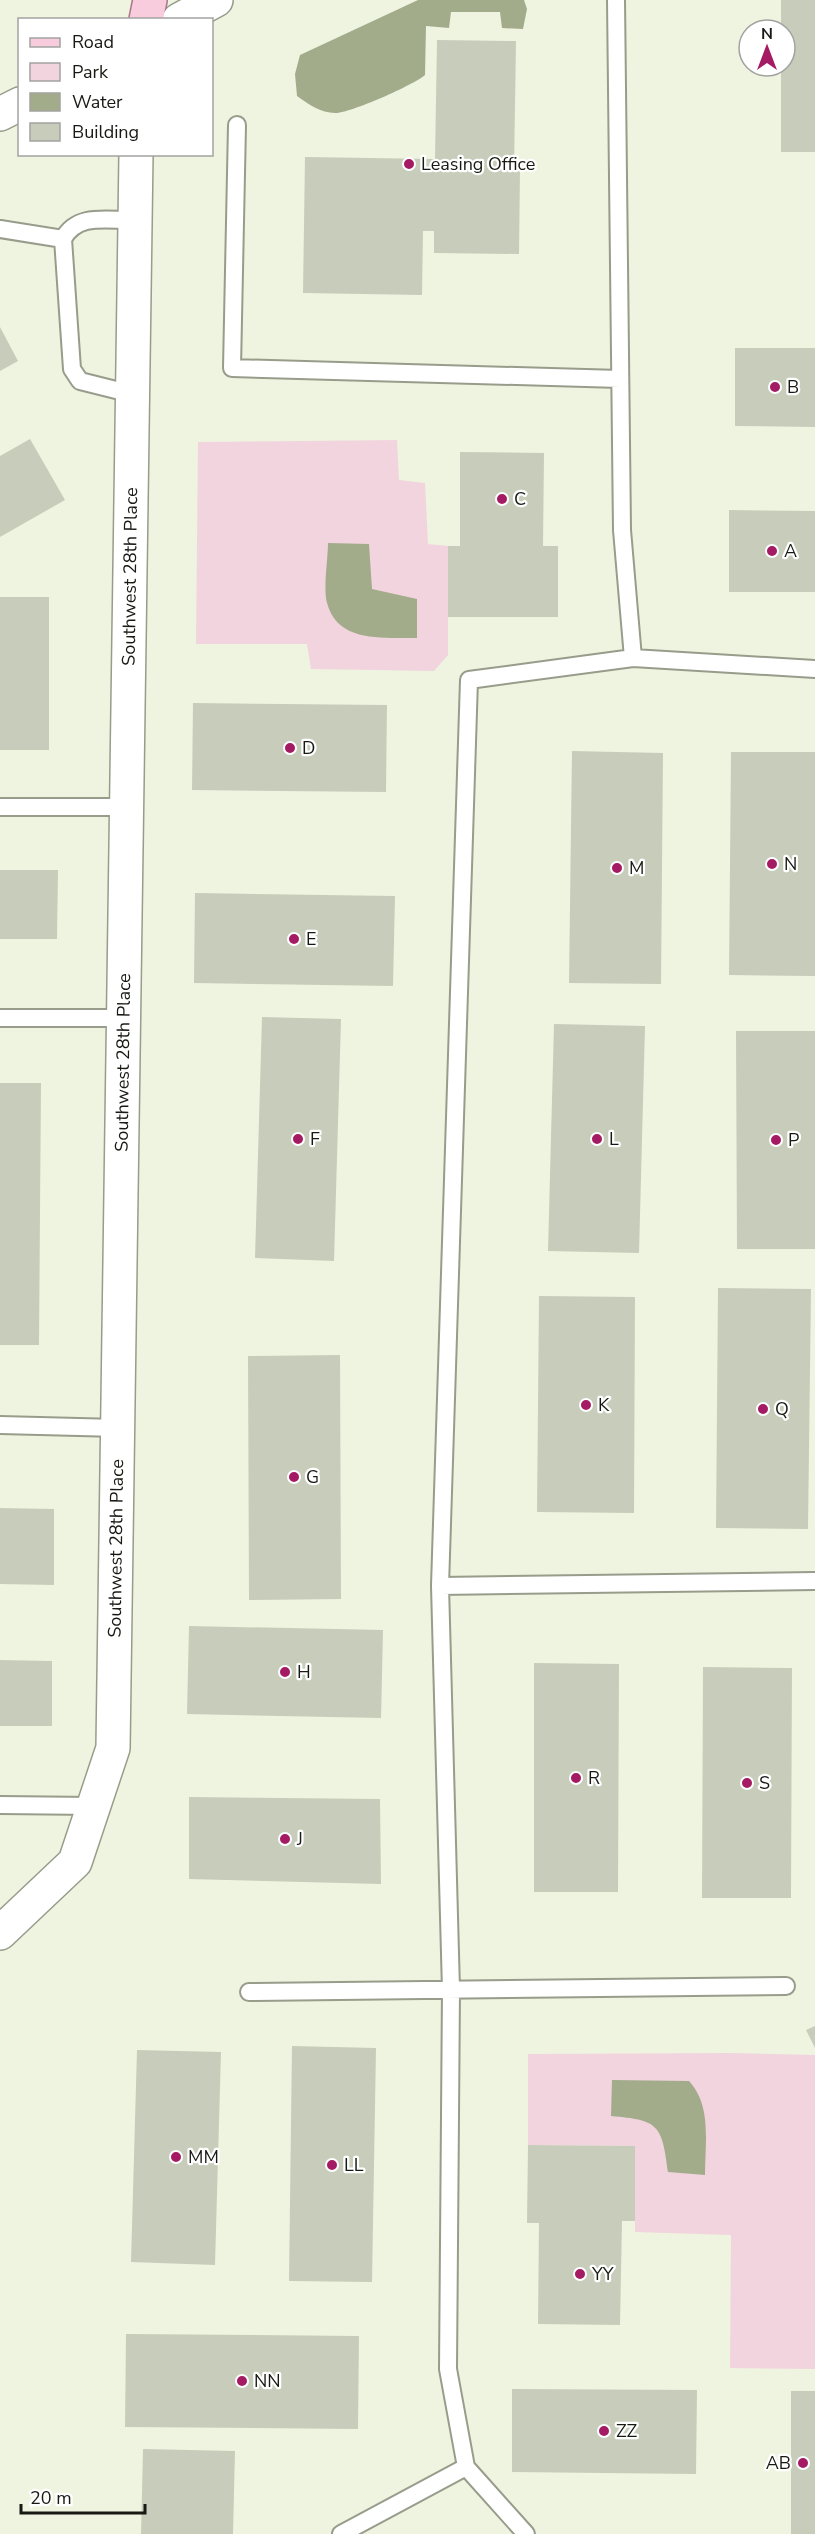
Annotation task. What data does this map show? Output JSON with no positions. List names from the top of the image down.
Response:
{
  "streets": {
    "street": ["Southwest 28th Place"]
  },
  "places": [
    "Leasing Office",
    "B",
    "C",
    "A",
    "D",
    "N",
    "M",
    "E",
    "F",
    "L",
    "P",
    "K",
    "Q",
    "G",
    "H",
    "R",
    "S",
    "J",
    "MM",
    "LL",
    "YY",
    "NN",
    "ZZ",
    "AB"
  ],
  "legend": [
    "Road",
    "Park",
    "Water",
    "Building"
  ],
  "scale_bar": "20 m",
  "north": "top"
}
